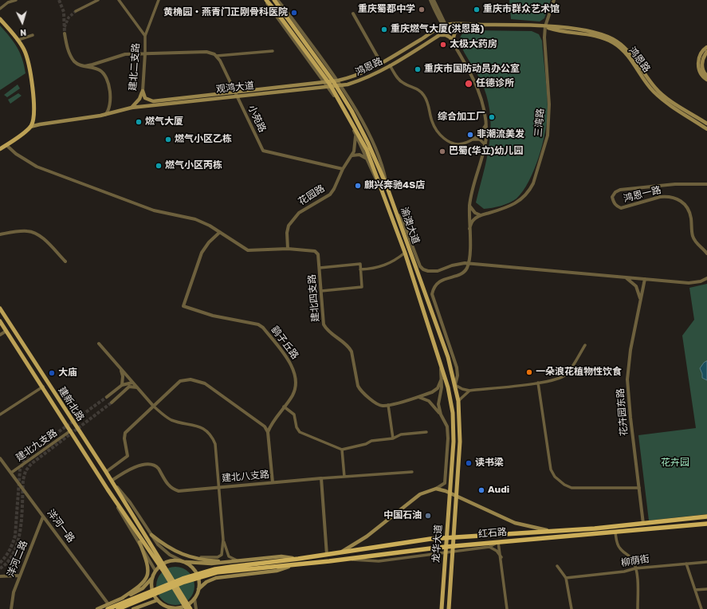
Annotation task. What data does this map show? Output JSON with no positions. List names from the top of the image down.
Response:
{
  "streets": {
    "highway": ["红石路"],
    "main road": [
      "鸿恩路",
      "建北二支路",
      "观鸿大道",
      "渝澳大道",
      "建新北路",
      "龙华大道"
    ],
    "street": [
      "小苑路",
      "三湾路",
      "鸿恩一路",
      "花园路",
      "建北四支路",
      "鹞子丘路",
      "花卉园东路",
      "建北九支路",
      "建北八支路",
      "洋河一路",
      "洋河二路",
      "柳荫街"
    ]
  },
  "crossings": [
    ["鸿恩路", "观鸿大道"],
    ["鸿恩路", "三湾路"],
    ["建北二支路", "观鸿大道"],
    ["观鸿大道", "小苑路"],
    ["小苑路", "花园路"],
    ["花园路", "建北四支路"],
    ["渝澳大道", "龙华大道"],
    ["建新北路", "建北九支路"],
    ["建新北路", "建北八支路"],
    ["花卉园东路", "红石路"],
    ["建北九支路", "洋河一路"],
    ["洋河一路", "洋河二路"]
  ],
  "parks": ["花卉园"],
  "places": [
    "重庆蜀都中学",
    "重庆市群众艺术馆",
    "黄桷园‧燕青门正刚骨科医院",
    "重庆燃气大厦(洪恩路)",
    "太极大药房",
    "重庆市国防动员办公室",
    "任德诊所",
    "综合加工厂",
    "燃气大厦",
    "非潮流美发",
    "燃气小区乙栋",
    "巴蜀(华立)幼儿园",
    "燃气小区丙栋",
    "麒兴奔驰4S店",
    "一朵浪花植物性饮食",
    "大庙",
    "读书梁",
    "Audi",
    "中国石油"
  ],
  "north": "bottom"
}
